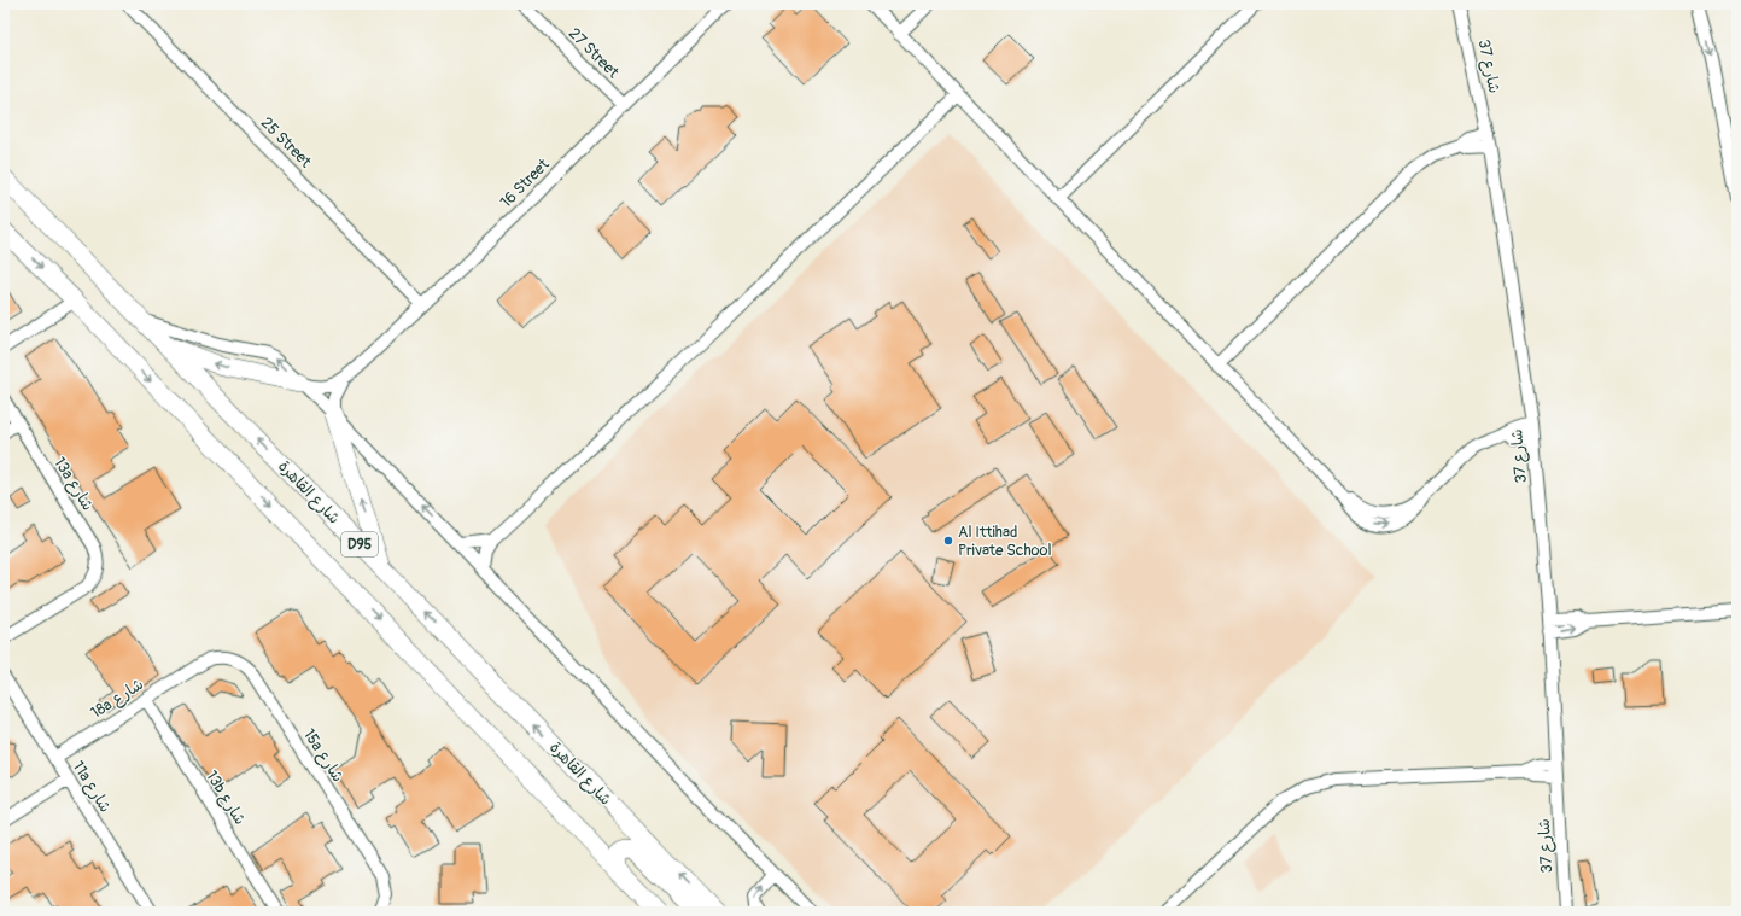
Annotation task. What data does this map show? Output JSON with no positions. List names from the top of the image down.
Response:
{
  "streets": {
    "main road": ["شارع القاهرة", "D95"],
    "street": [
      "27 Street",
      "شارع 37",
      "25 Street",
      "16 Street",
      "13a شارع",
      "18a شارع",
      "15a شارع",
      "11a شارع",
      "13b شارع"
    ]
  },
  "crossings": [
    ["27 Street", "16 Street"],
    ["25 Street", "16 Street"],
    ["18a شارع", "15a شارع"],
    ["18a شارع", "11a شارع"],
    ["18a شارع", "13b شارع"]
  ],
  "places": ["Al Ittihad Private School"]
}
